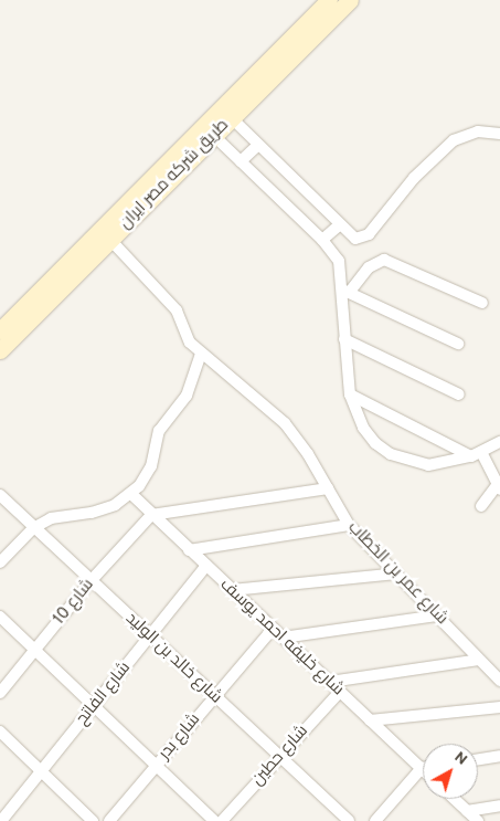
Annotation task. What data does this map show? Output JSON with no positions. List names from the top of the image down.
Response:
{
  "streets": {
    "main road": ["طريق شركه مصر ايران"],
    "street": [
      "شارع عمر بن الخطاب",
      "شارع 10",
      "شارع خليفه احمد يوسف",
      "شارع خالد بن الوليد",
      "شارع الفاتح",
      "شارع بدر",
      "شارع حطين"
    ]
  },
  "crossings": [
    ["طريق شركه مصر ايران", "شارع عمر بن الخطاب"],
    ["شارع 10", "شارع خليفه احمد يوسف"],
    ["شارع 10", "شارع خالد بن الوليد"],
    ["شارع خليفه احمد يوسف", "شارع الفاتح"],
    ["شارع خليفه احمد يوسف", "شارع بدر"],
    ["شارع خليفه احمد يوسف", "شارع حطين"],
    ["شارع خالد بن الوليد", "شارع الفاتح"],
    ["شارع خالد بن الوليد", "شارع بدر"],
    ["شارع خالد بن الوليد", "شارع حطين"]
  ],
  "north": "top right"
}
